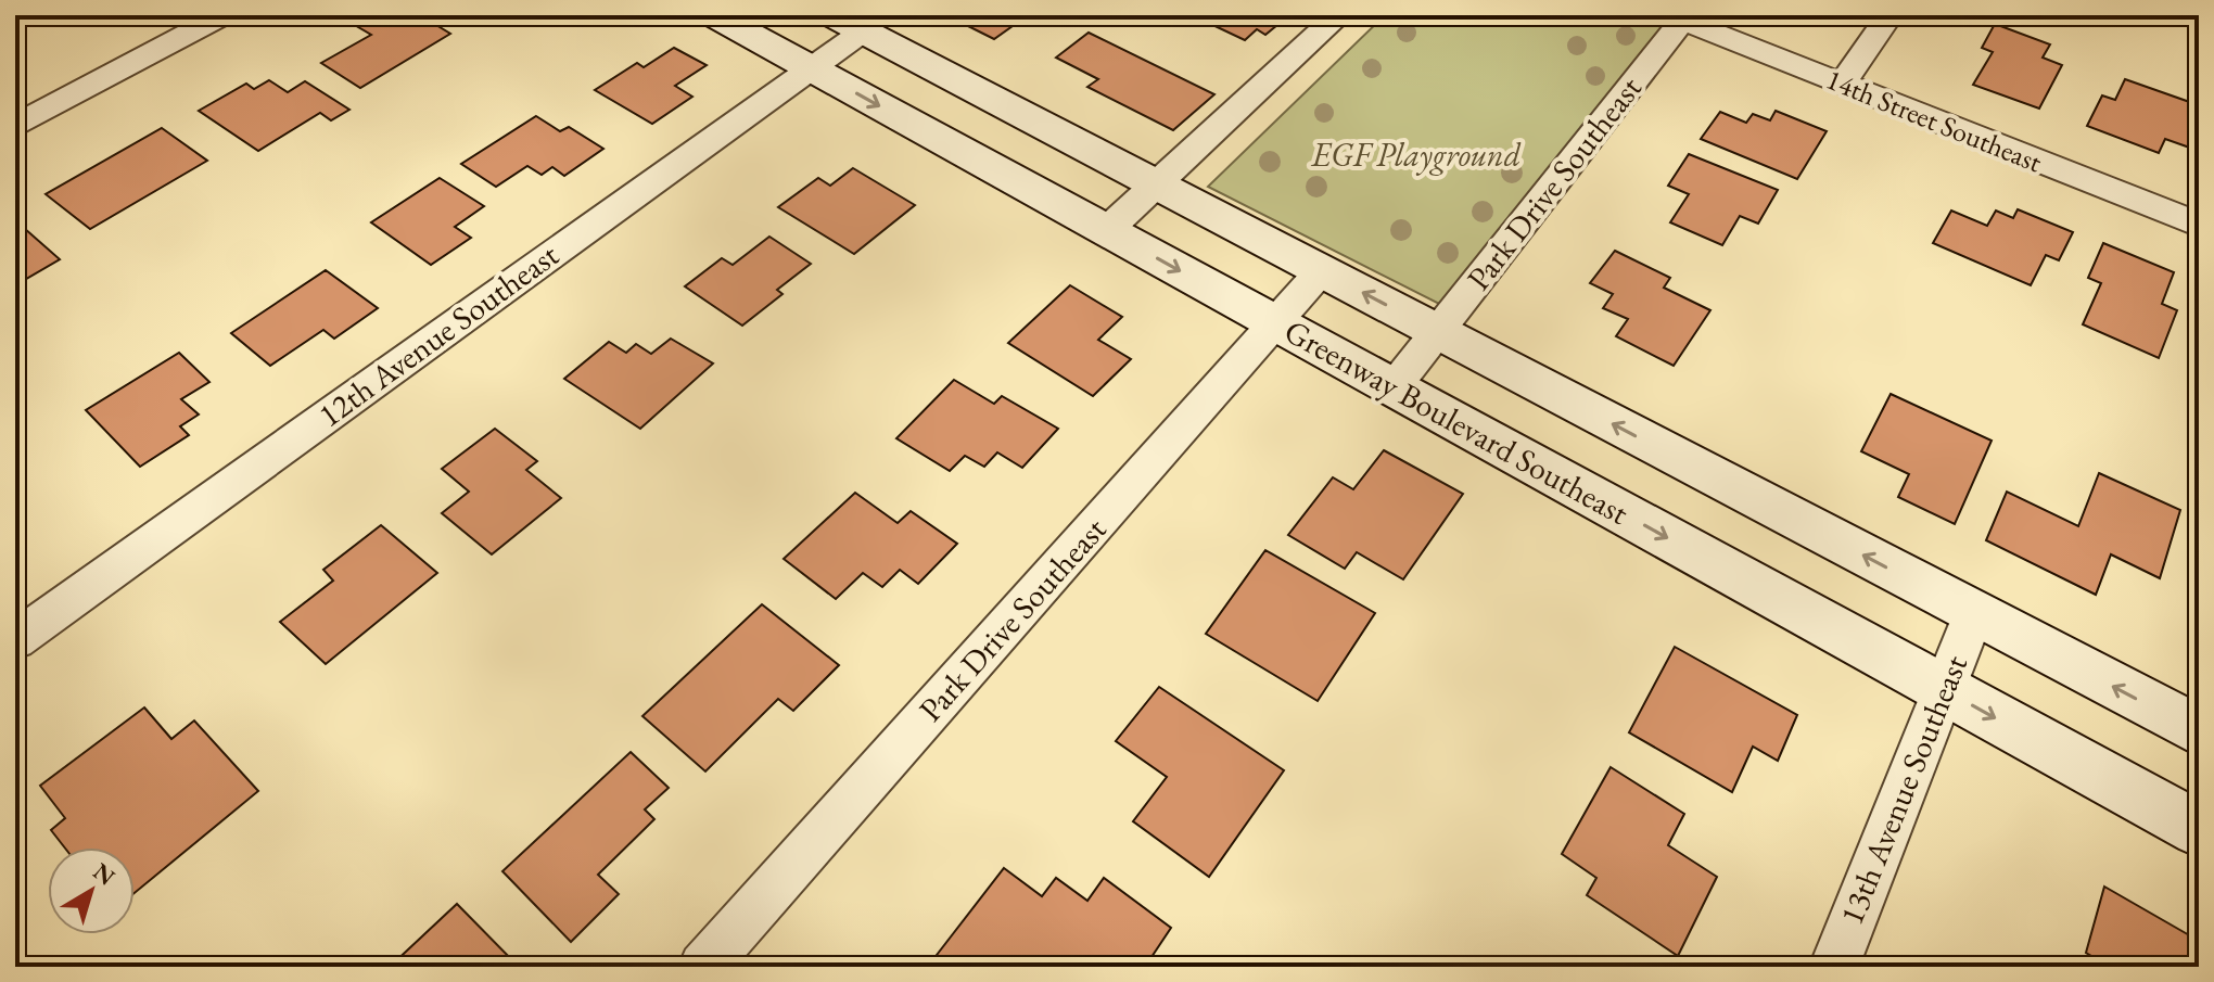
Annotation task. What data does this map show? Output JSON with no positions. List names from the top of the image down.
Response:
{
  "streets": {
    "street": [
      "14th Street Southeast",
      "Park Drive Southeast",
      "12th Avenue Southeast",
      "Greenway Boulevard Southeast",
      "13th Avenue Southeast"
    ]
  },
  "crossings": [
    ["14th Street Southeast", "Park Drive Southeast"],
    ["Park Drive Southeast", "Greenway Boulevard Southeast"],
    ["12th Avenue Southeast", "Greenway Boulevard Southeast"],
    ["Greenway Boulevard Southeast", "13th Avenue Southeast"]
  ],
  "parks": ["EGF Playground"],
  "north": "top right"
}
